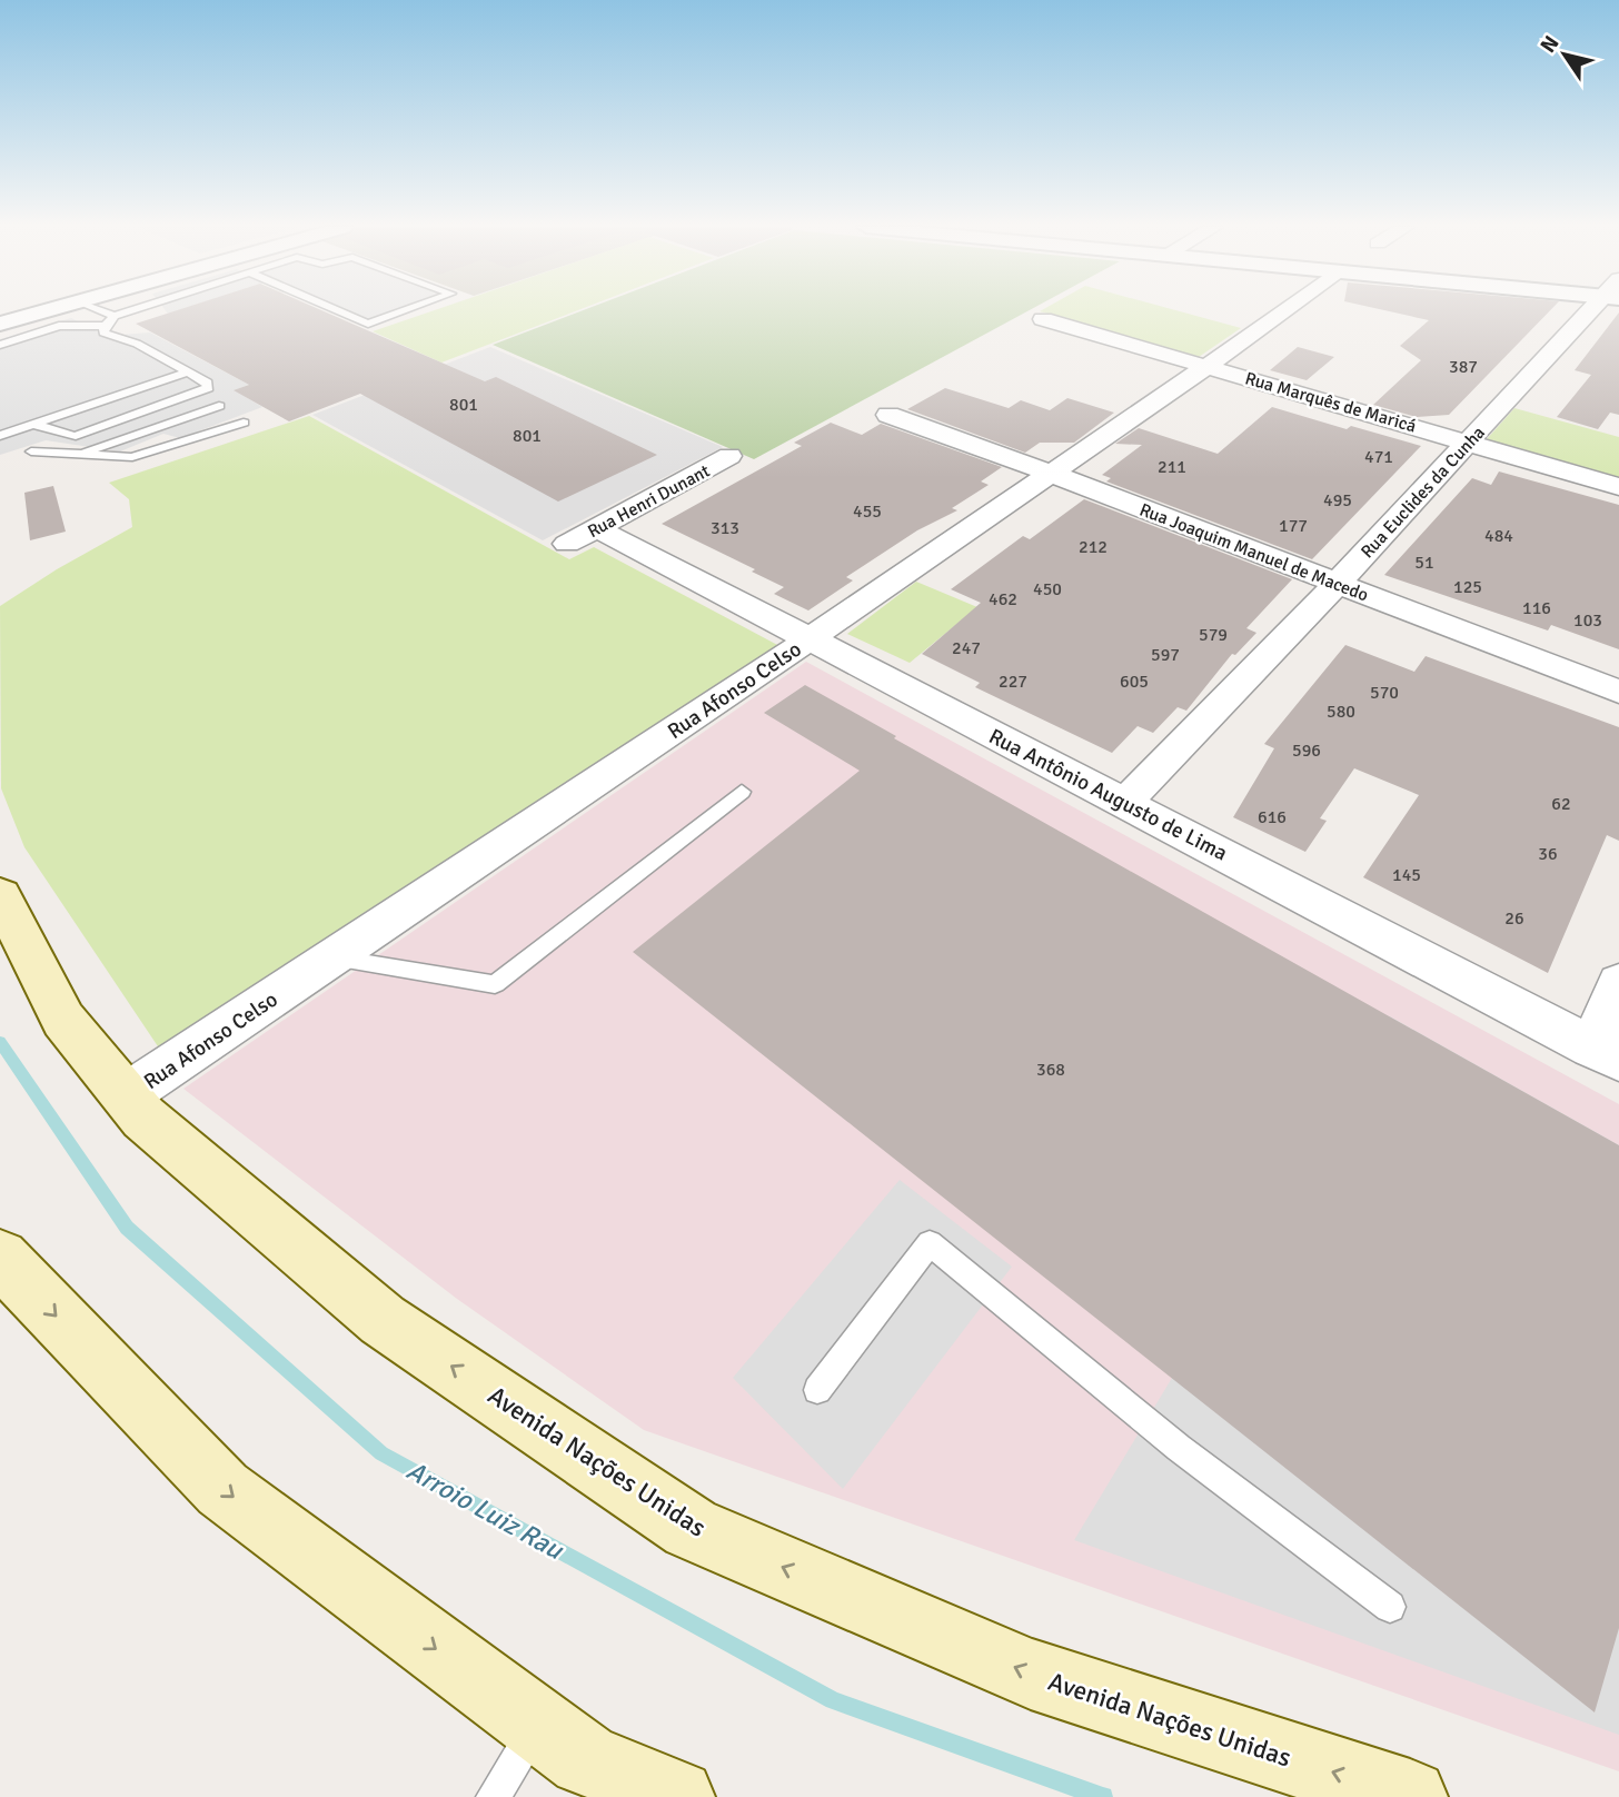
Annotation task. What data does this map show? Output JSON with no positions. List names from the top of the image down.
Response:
{
  "streets": {
    "main road": ["Avenida Nações Unidas"],
    "street": [
      "Rua Marquês de Maricá",
      "Rua Euclides da Cunha",
      "Rua Henri Dunant",
      "Rua Joaquim Manuel de Macedo",
      "Rua Afonso Celso",
      "Rua Antônio Augusto de Lima"
    ]
  },
  "crossings": [
    ["Rua Marquês de Maricá", "Rua Euclides da Cunha"],
    ["Rua Marquês de Maricá", "Rua Afonso Celso"],
    ["Rua Euclides da Cunha", "Rua Joaquim Manuel de Macedo"],
    ["Rua Euclides da Cunha", "Rua Antônio Augusto de Lima"],
    ["Rua Henri Dunant", "Rua Antônio Augusto de Lima"],
    ["Rua Joaquim Manuel de Macedo", "Rua Afonso Celso"],
    ["Rua Afonso Celso", "Rua Antônio Augusto de Lima"],
    ["Rua Afonso Celso", "Avenida Nações Unidas"]
  ],
  "water": ["Arroio Luiz Rau"],
  "house_numbers": [
    "387",
    "801",
    "801",
    "471",
    "211",
    "495",
    "455",
    "177",
    "313",
    "484",
    "212",
    "51",
    "125",
    "450",
    "462",
    "116",
    "103",
    "579",
    "247",
    "597",
    "227",
    "605",
    "570",
    "580",
    "596",
    "62",
    "616",
    "36",
    "145",
    "26",
    "368"
  ],
  "north": "top left"
}
